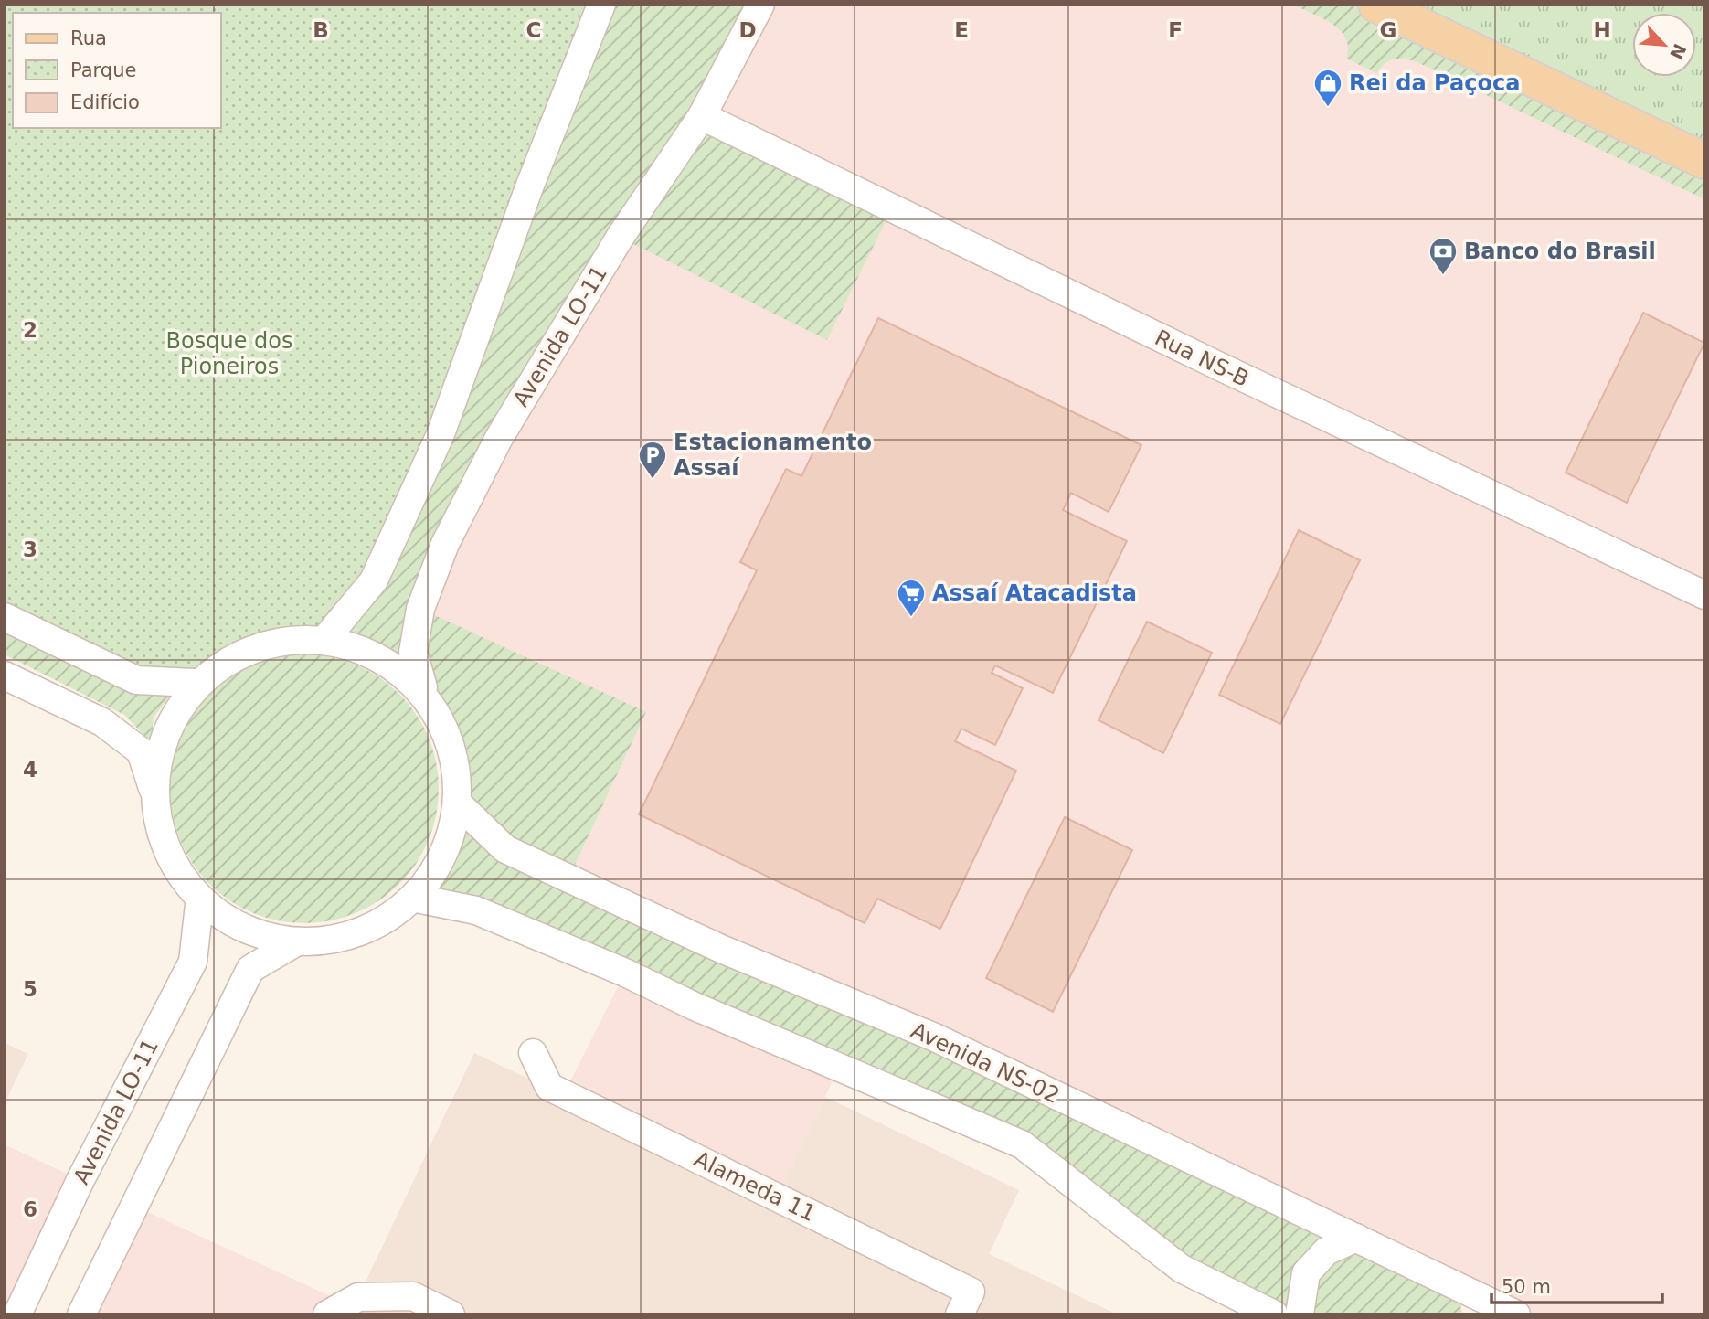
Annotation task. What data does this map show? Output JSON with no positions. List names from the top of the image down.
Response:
{
  "streets": {
    "street": [
      "Avenida LO-11",
      "Rua NS-B",
      "Avenida NS-02",
      "Alameda 11"
    ]
  },
  "crossings": [
    ["Avenida LO-11", "Rua NS-B"],
    ["Avenida LO-11", "Avenida NS-02"]
  ],
  "parks": ["Bosque dos Pioneiros"],
  "places": {
    "shop": ["Rei da Paçoca"],
    "bank": ["Banco do Brasil"],
    "parking": ["Estacionamento Assaí"],
    "supermarket": ["Assaí Atacadista"]
  },
  "legend": ["Rua", "Parque", "Edifício"],
  "scale_bar": "50 m",
  "north": "bottom right",
  "grid": {
    "columns": [
      "B",
      "C",
      "D",
      "E",
      "F",
      "G",
      "H"
    ],
    "rows": [
      "2",
      "3",
      "4",
      "5",
      "6"
    ]
  }
}
